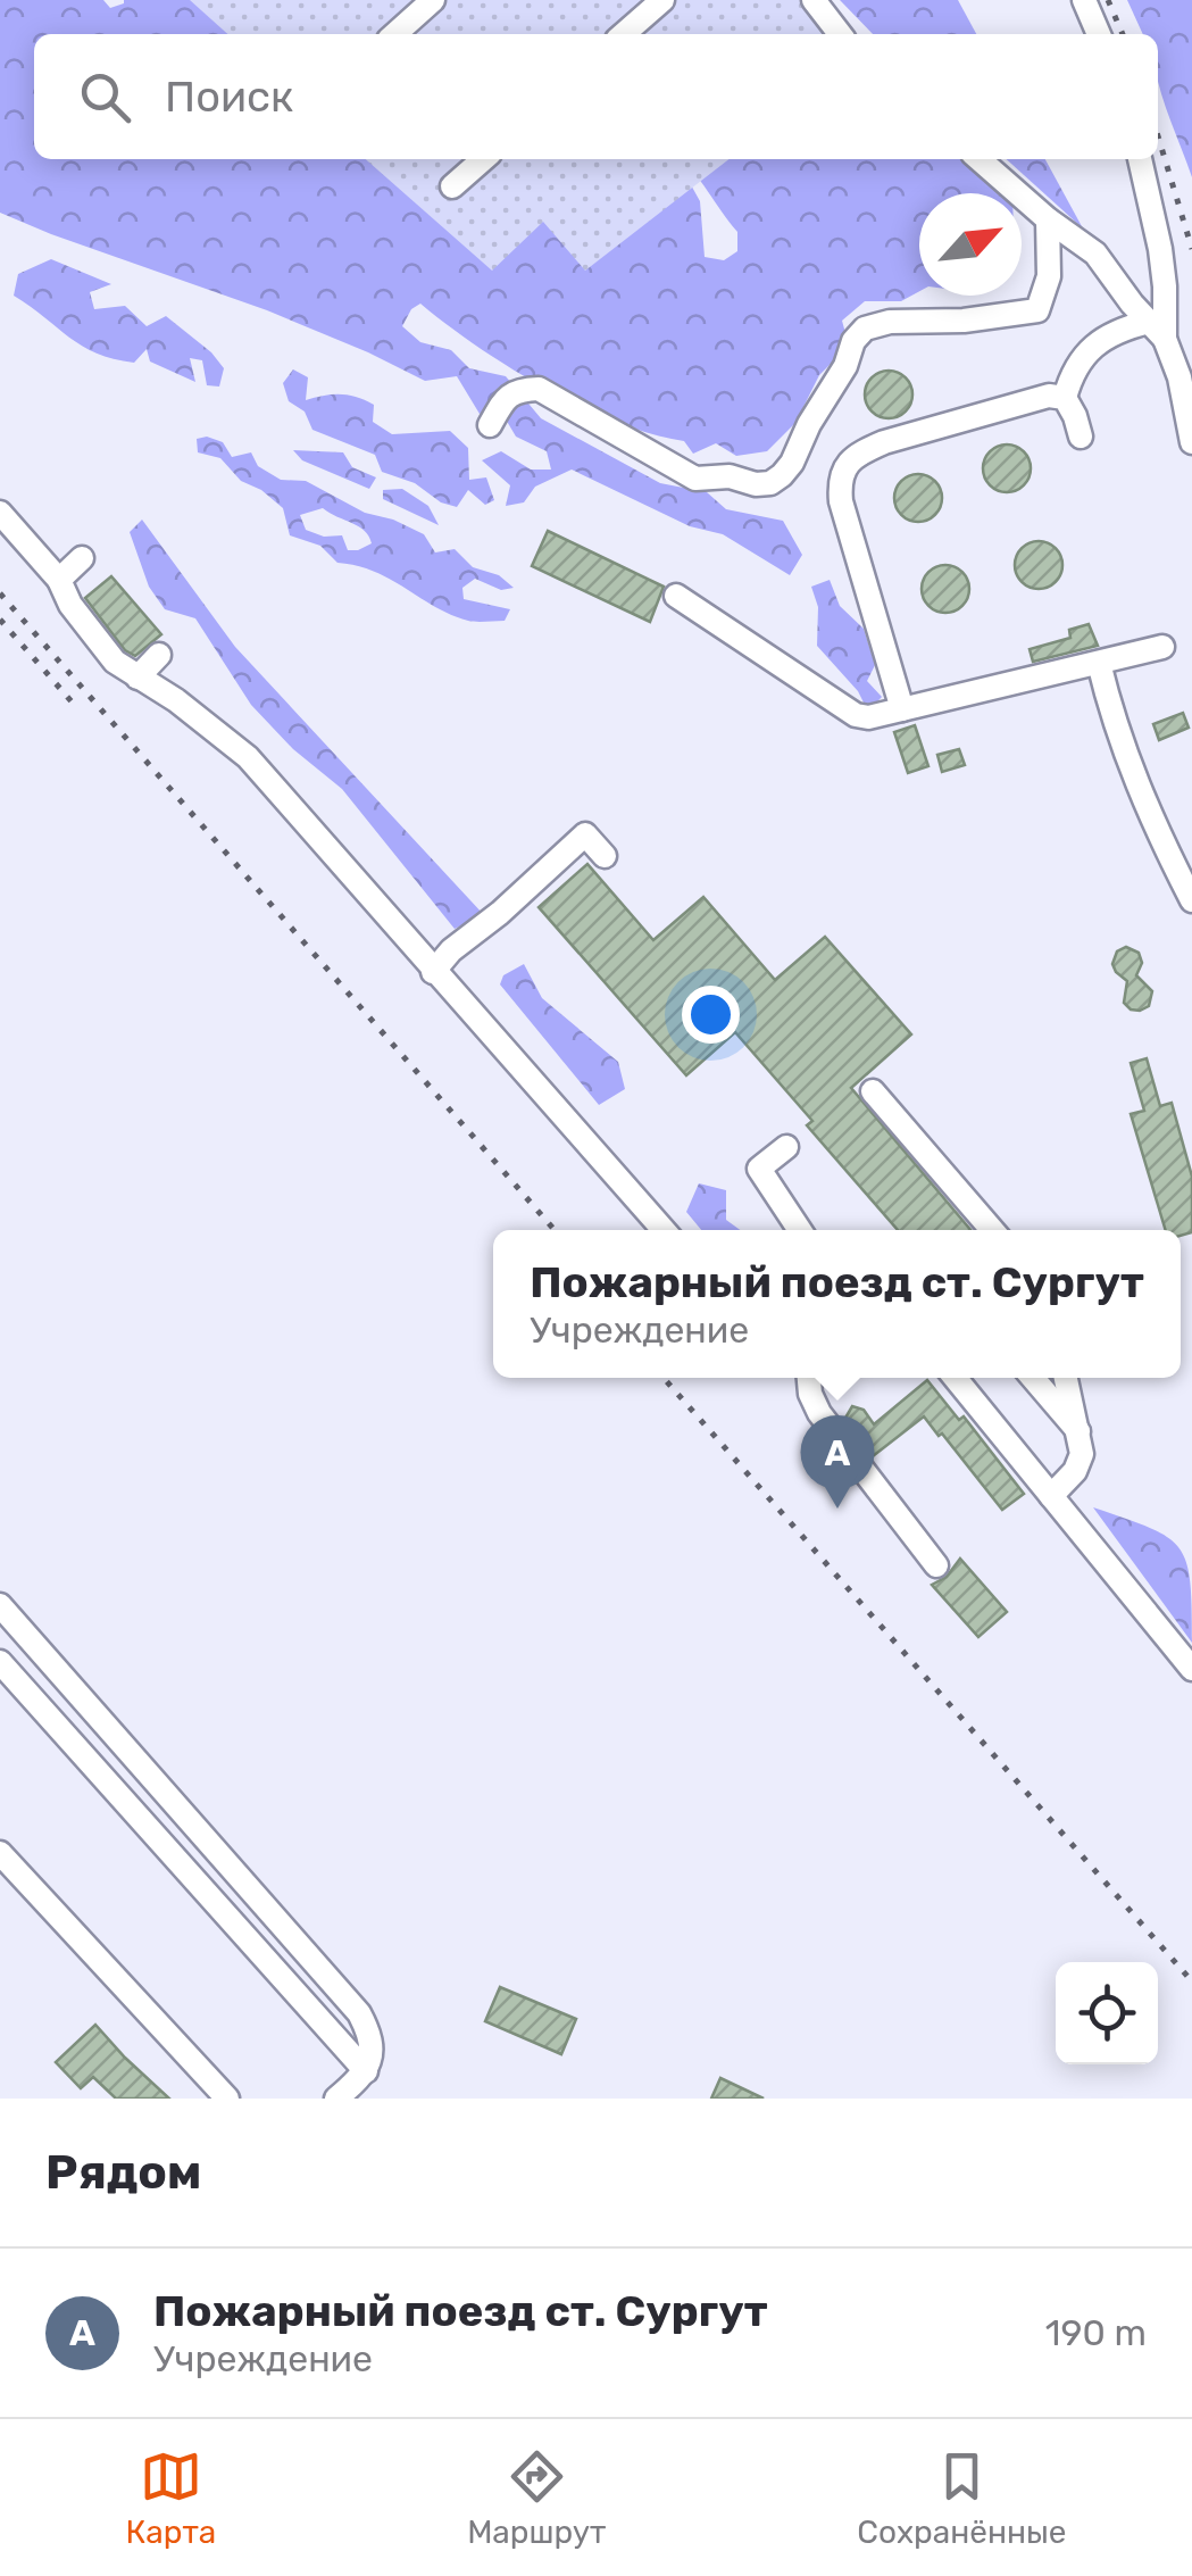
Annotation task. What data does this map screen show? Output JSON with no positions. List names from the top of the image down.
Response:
{
  "north": "top right",
  "page": {
    "search": "Поиск",
    "popup": ["Пожарный поезд ст. Сургут", "Учреждение"],
    "pins": "A",
    "heading": "Рядом",
    "list": [
      {
        "mark": "A",
        "name": "Пожарный поезд ст. Сургут",
        "note": "Учреждение",
        "value": "190 m"
      }
    ],
    "nav": ["Карта", "Маршрут", "Сохранённые"]
  }
}
